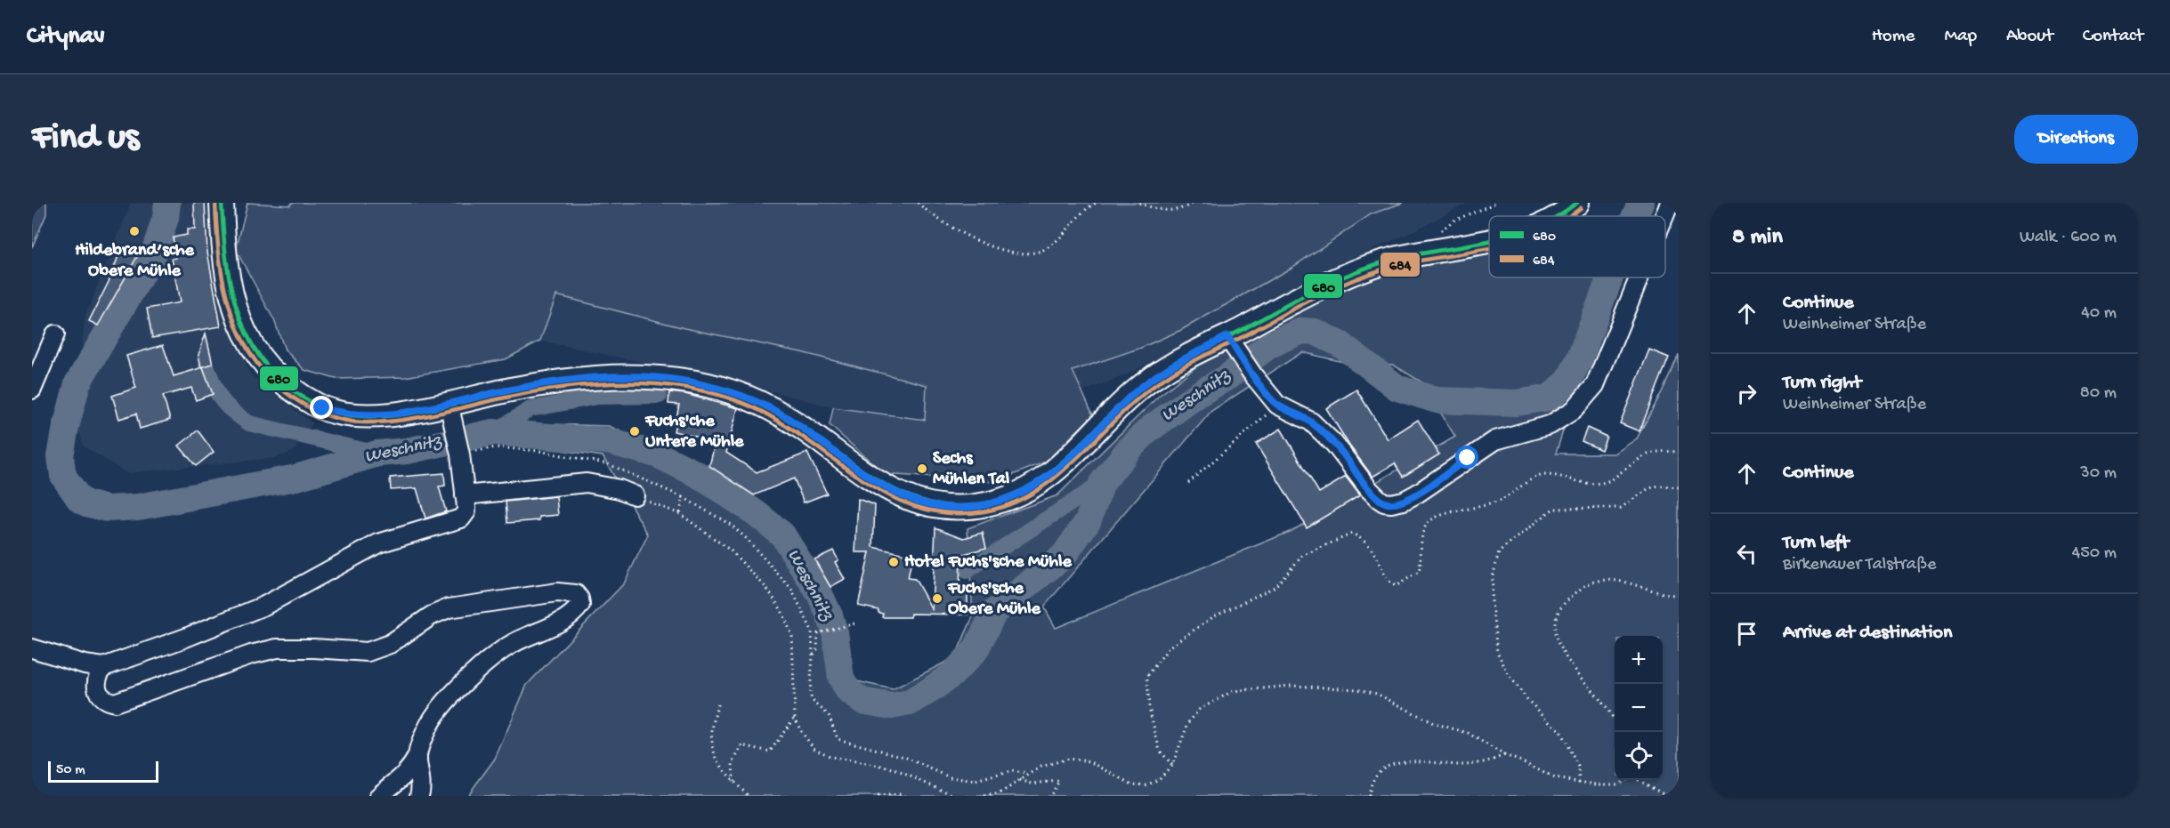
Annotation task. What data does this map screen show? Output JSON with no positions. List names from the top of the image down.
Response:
{
  "water": ["Weschnitz"],
  "places": [
    "Hildebrand’sche Obere Mühle",
    "Fuchs'che Untere Mühle",
    "Sechs Mühlen Tal",
    "Hotel Fuchs'sche Mühle",
    "Fuchs'sche Obere Mühle"
  ],
  "lines": ["transit line 680", "transit line 684"],
  "legend": ["680", "684"],
  "scale_bar": "50 m",
  "page": {
    "header": "Citynav",
    "nav": [
      "Home",
      "Map",
      "About",
      "Contact"
    ],
    "buttons": "Directions",
    "title": "Find us",
    "heading": ["8 min", "Walk · 600 m"],
    "list": [
      ["Continue", "Weinheimer Straße", "40 m"],
      ["Turn right", "Weinheimer Straße", "80 m"],
      ["Continue", "30 m"],
      ["Turn left", "Birkenauer Talstraße", "450 m"],
      "Arrive at destination"
    ],
    "map_buttons": ["+", "−"],
    "scale": "50 m"
  }
}
